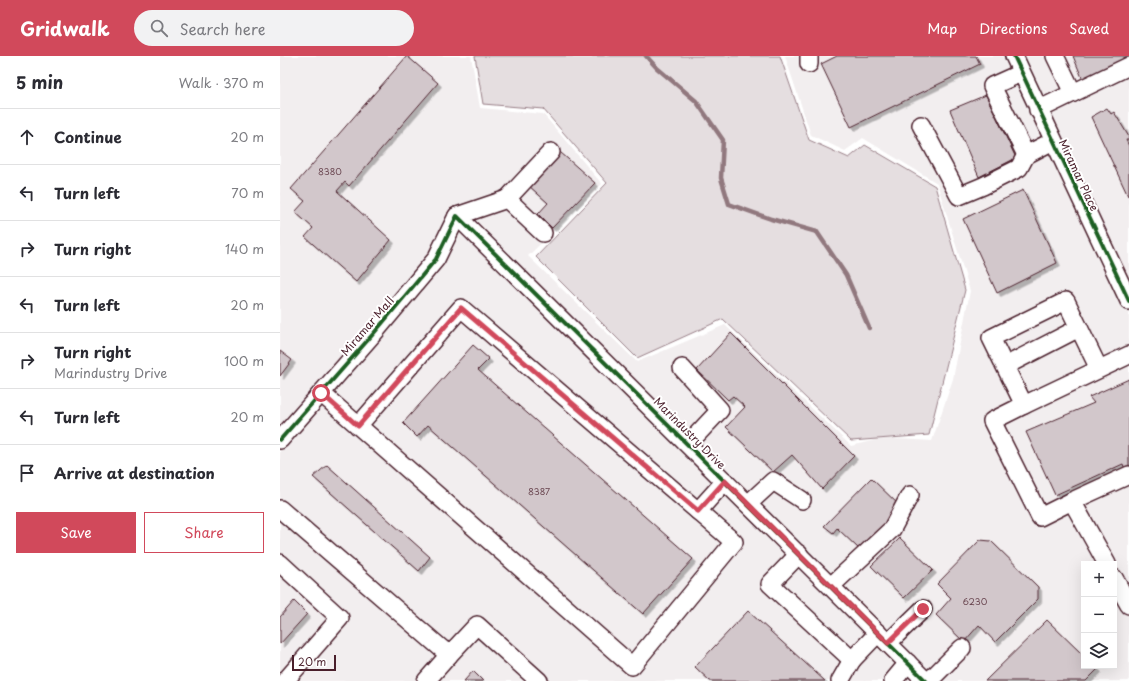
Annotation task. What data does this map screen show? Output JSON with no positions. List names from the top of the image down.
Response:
{
  "streets": {
    "street": ["Miramar Place", "Miramar Mall", "Marindustry Drive"]
  },
  "crossings": [
    ["Miramar Mall", "Marindustry Drive"]
  ],
  "house_numbers": ["8380", "8387", "6230"],
  "scale_bar": "20 m",
  "page": {
    "header": "Gridwalk",
    "search": "Search here",
    "nav": ["Map", "Directions", "Saved"],
    "heading": ["5 min", "Walk · 370 m"],
    "list": [
      ["Continue", "20 m"],
      ["Turn left", "70 m"],
      ["Turn right", "140 m"],
      ["Turn left", "20 m"],
      ["Turn right", "Marindustry Drive", "100 m"],
      ["Turn left", "20 m"],
      "Arrive at destination"
    ],
    "buttons": ["Save", "Share"],
    "map_buttons": ["+", "−"],
    "scale": "20 m"
  }
}
